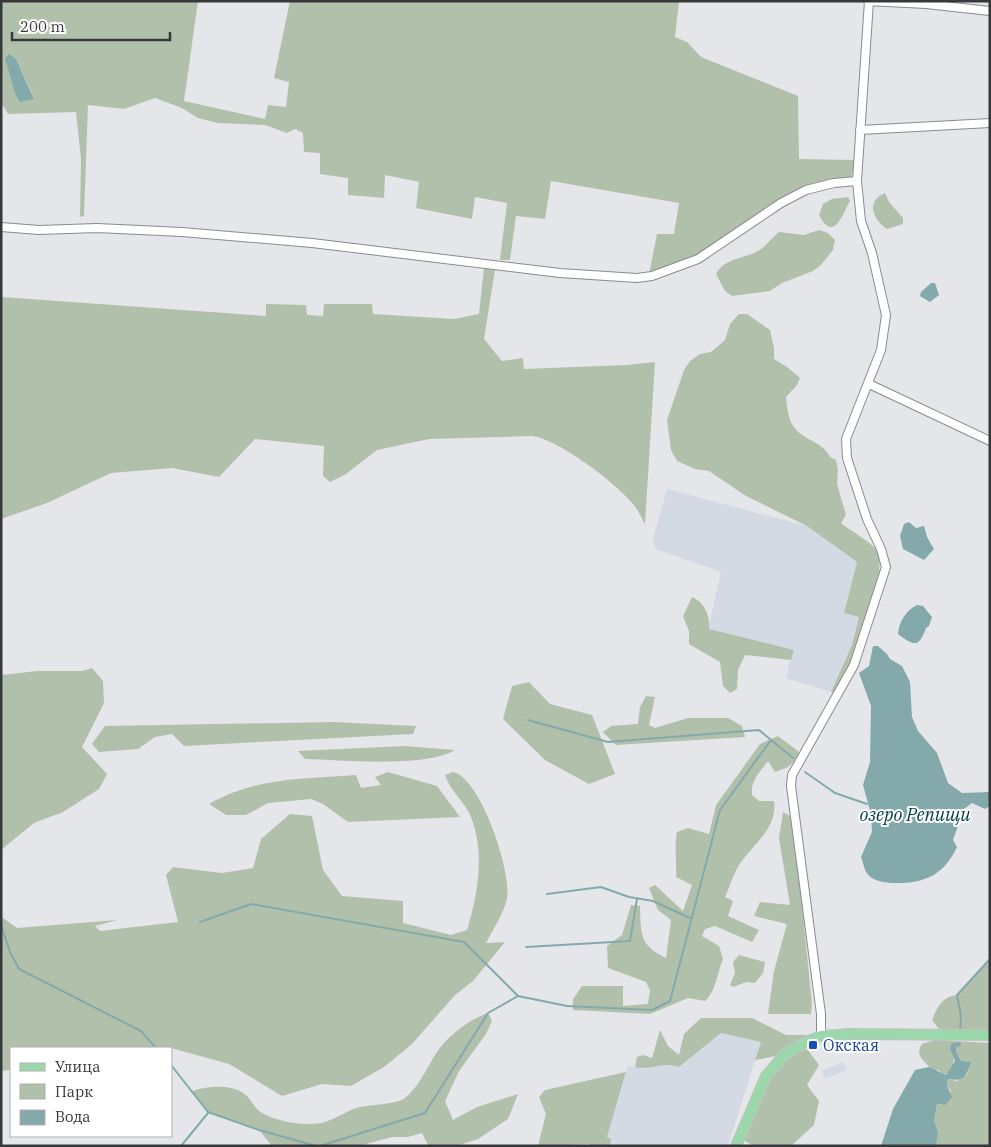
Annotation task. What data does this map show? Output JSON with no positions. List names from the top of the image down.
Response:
{
  "water": ["озеро Репищи"],
  "places": {
    "transit": ["Окская"]
  },
  "legend": ["Улица", "Парк", "Вода"],
  "scale_bar": "200 m"
}
